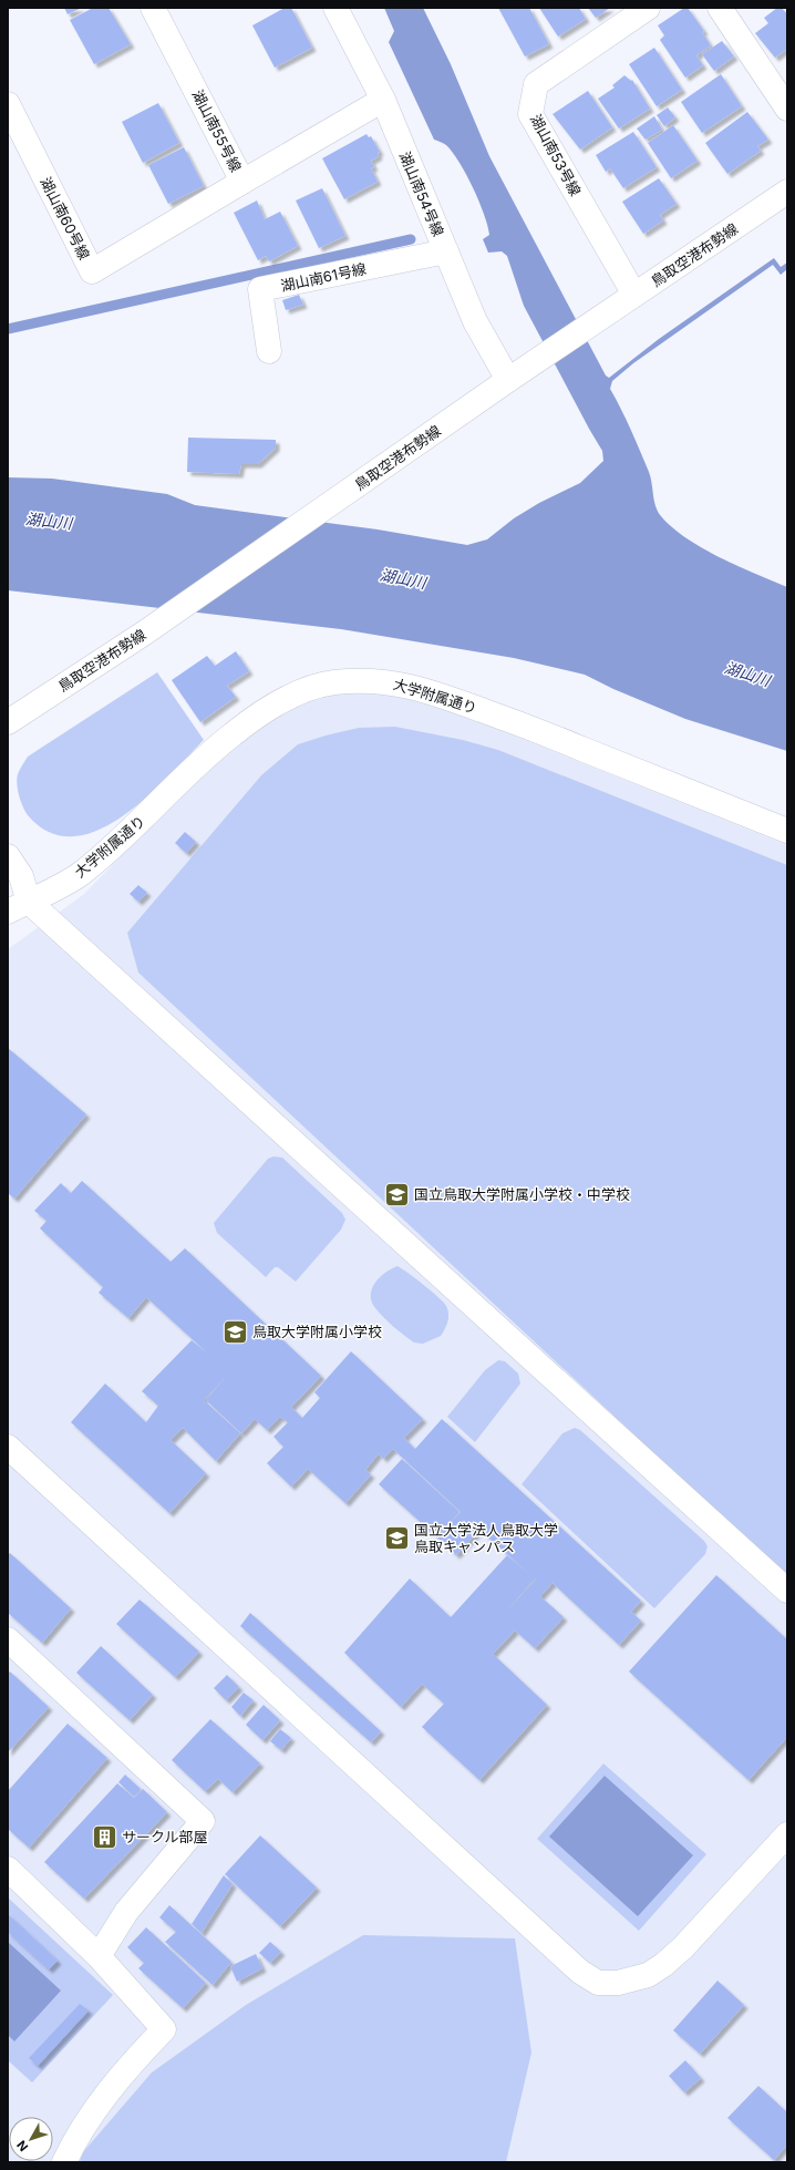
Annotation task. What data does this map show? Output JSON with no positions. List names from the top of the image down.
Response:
{
  "streets": {
    "street": [
      "湖山南55号線",
      "湖山南53号線",
      "湖山南54号線",
      "湖山南60号線",
      "鳥取空港布勢線",
      "湖山南61号線",
      "大学附属通り"
    ]
  },
  "crossings": [
    ["湖山南55号線", "湖山南54号線"],
    ["湖山南55号線", "湖山南60号線"],
    ["湖山南53号線", "鳥取空港布勢線"],
    ["湖山南54号線", "鳥取空港布勢線"],
    ["湖山南54号線", "湖山南61号線"]
  ],
  "water": ["湖山川"],
  "places": {
    "school or university": ["国立鳥取大学附属小学校・中学校", "鳥取大学附属小学校", "国立大学法人鳥取大学 鳥取キャンパス"],
    "building": ["サークル部屋"]
  },
  "north": "bottom left"
}
